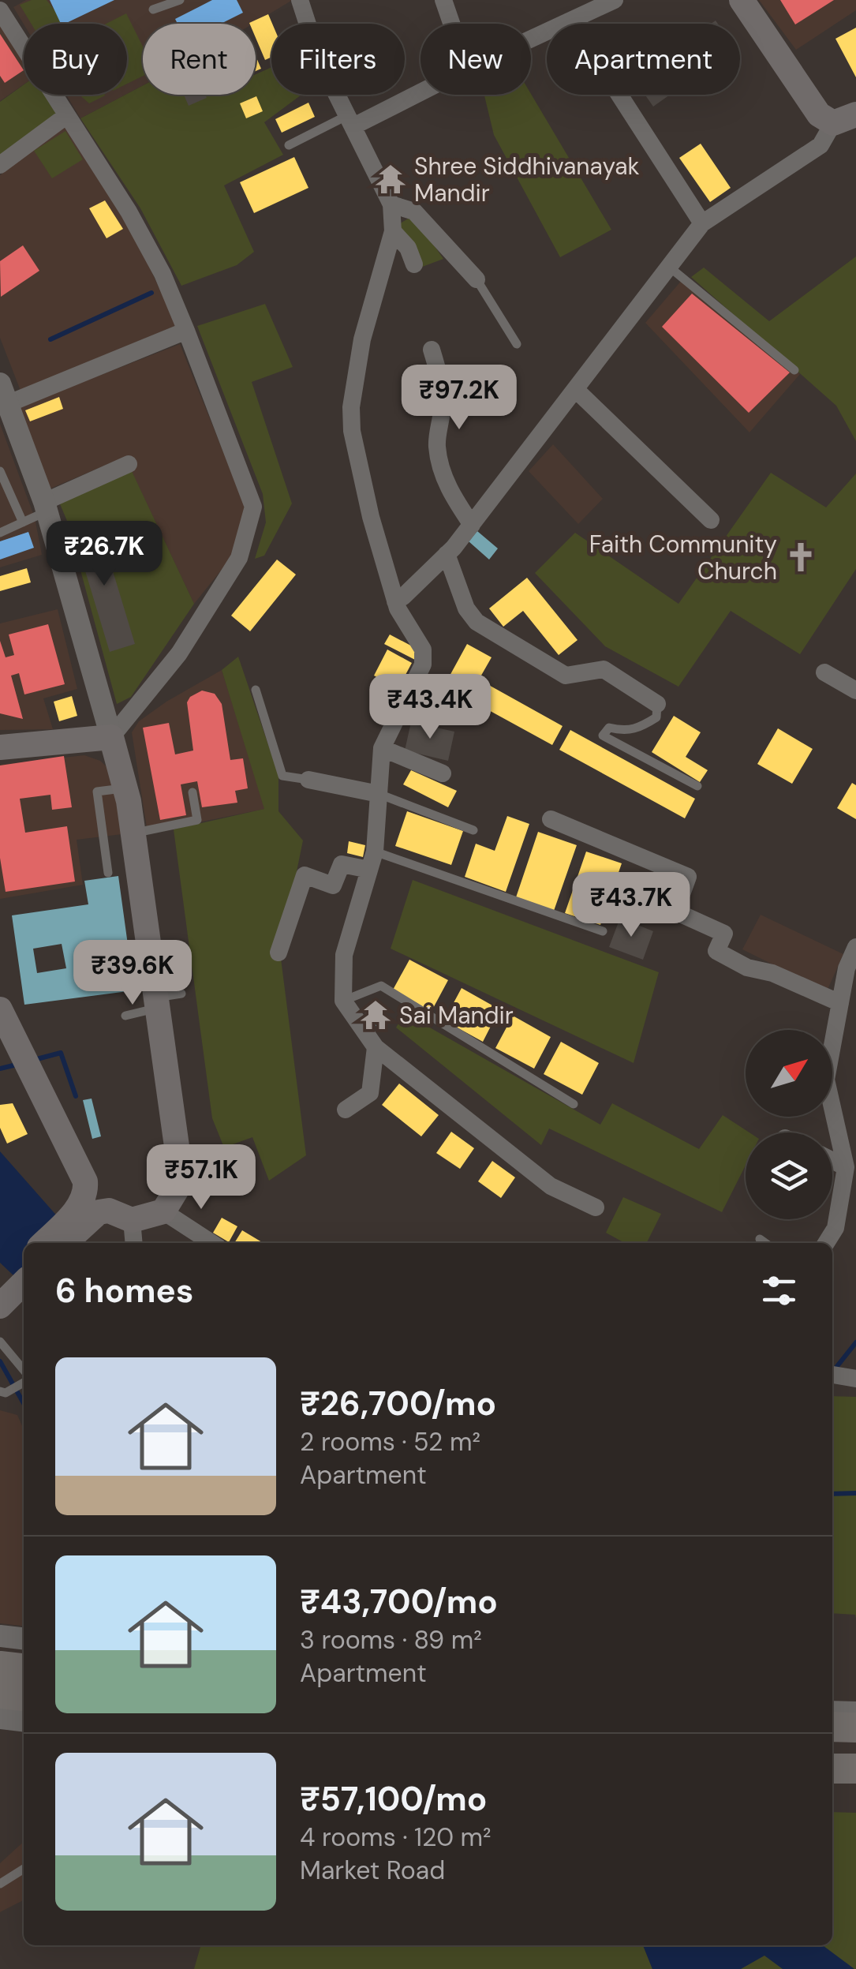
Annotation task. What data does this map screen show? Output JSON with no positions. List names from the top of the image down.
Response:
{
  "places": {
    "temple": ["Shree Siddhivanayak Mandir", "Sai Mandir"],
    "church": ["Faith Community Church"]
  },
  "north": "top right",
  "page": {
    "chip": [
      "Buy",
      "Rent",
      "Filters",
      "New",
      "Apartment"
    ],
    "price": [
      "₹97.2K",
      "₹26.7K",
      "₹43.4K",
      "₹43.7K",
      "₹39.6K",
      "₹57.1K"
    ],
    "heading": "6 homes",
    "list": [
      {
        "name": "₹26,700/mo",
        "note": "2 rooms · 52 m² · Apartment"
      },
      {
        "name": "₹43,700/mo",
        "note": "3 rooms · 89 m² · Apartment"
      },
      {
        "name": "₹57,100/mo",
        "note": "4 rooms · 120 m² · Market Road"
      }
    ]
  }
}
